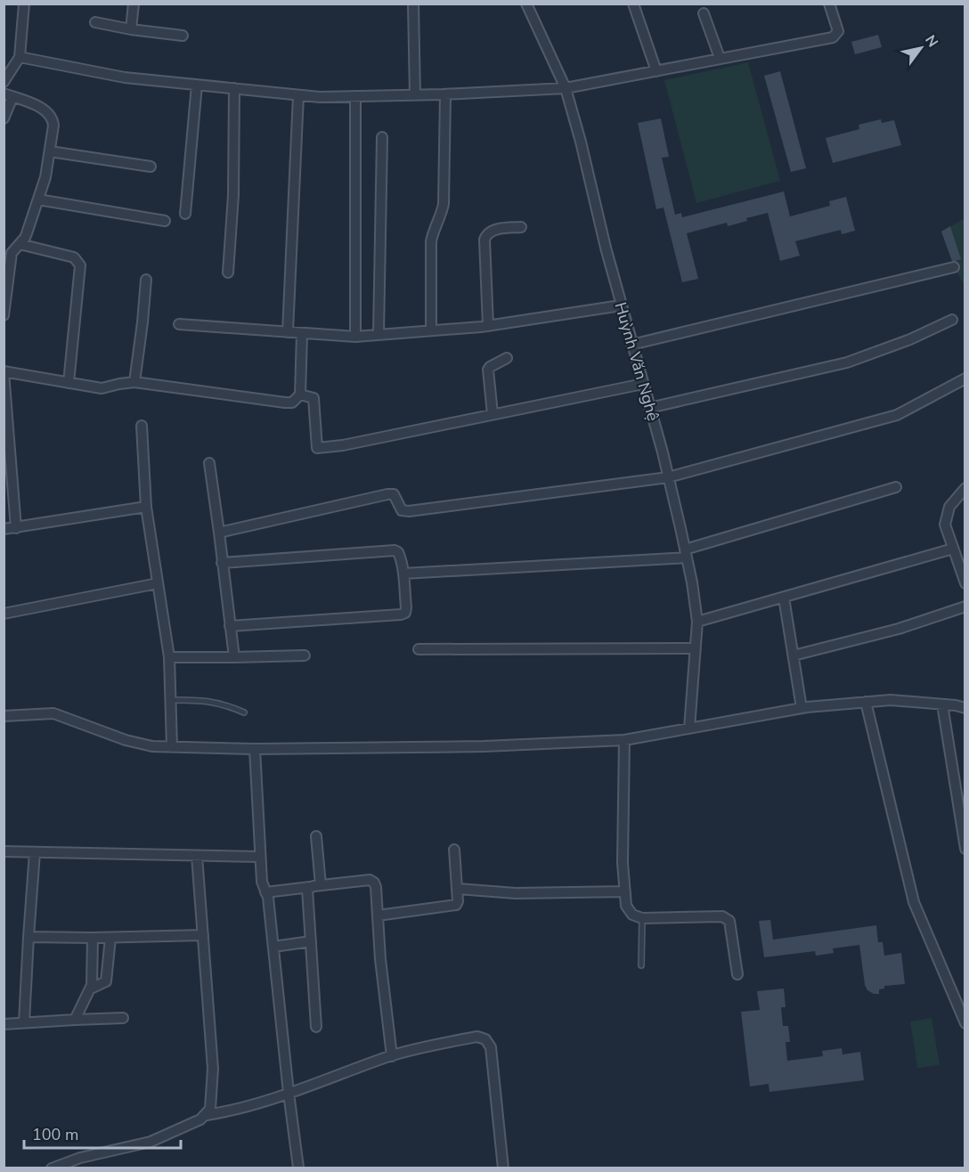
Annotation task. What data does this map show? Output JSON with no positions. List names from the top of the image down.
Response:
{
  "streets": {
    "street": ["Huỳnh Văn Nghệ"]
  },
  "scale_bar": "100 m",
  "north": "top right"
}
